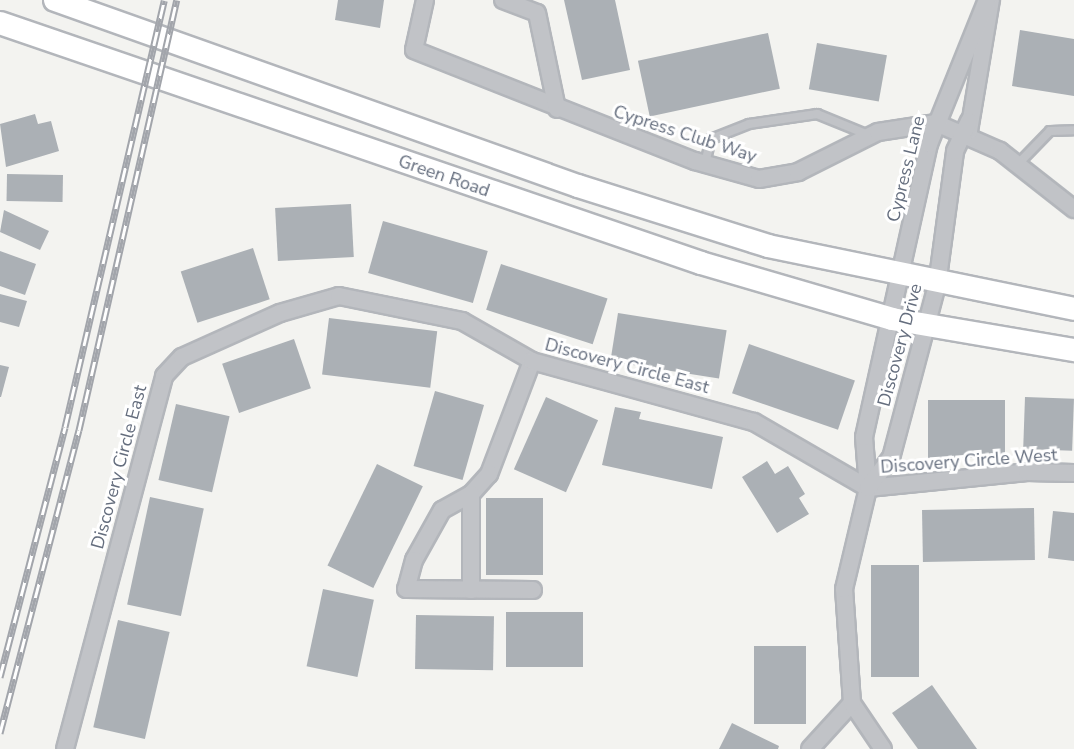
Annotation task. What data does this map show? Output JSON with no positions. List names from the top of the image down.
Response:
{
  "streets": {
    "main road": ["Green Road"],
    "street": [
      "Cypress Club Way",
      "Cypress Lane",
      "Discovery Drive",
      "Discovery Circle East",
      "Discovery Circle West"
    ]
  },
  "crossings": [
    ["Cypress Club Way", "Cypress Lane"],
    ["Cypress Lane", "Green Road"],
    ["Cypress Lane", "Discovery Drive"],
    ["Green Road", "Discovery Drive"],
    ["Discovery Drive", "Discovery Circle East"],
    ["Discovery Drive", "Discovery Circle West"],
    ["Discovery Circle East", "Discovery Circle West"]
  ]
}
